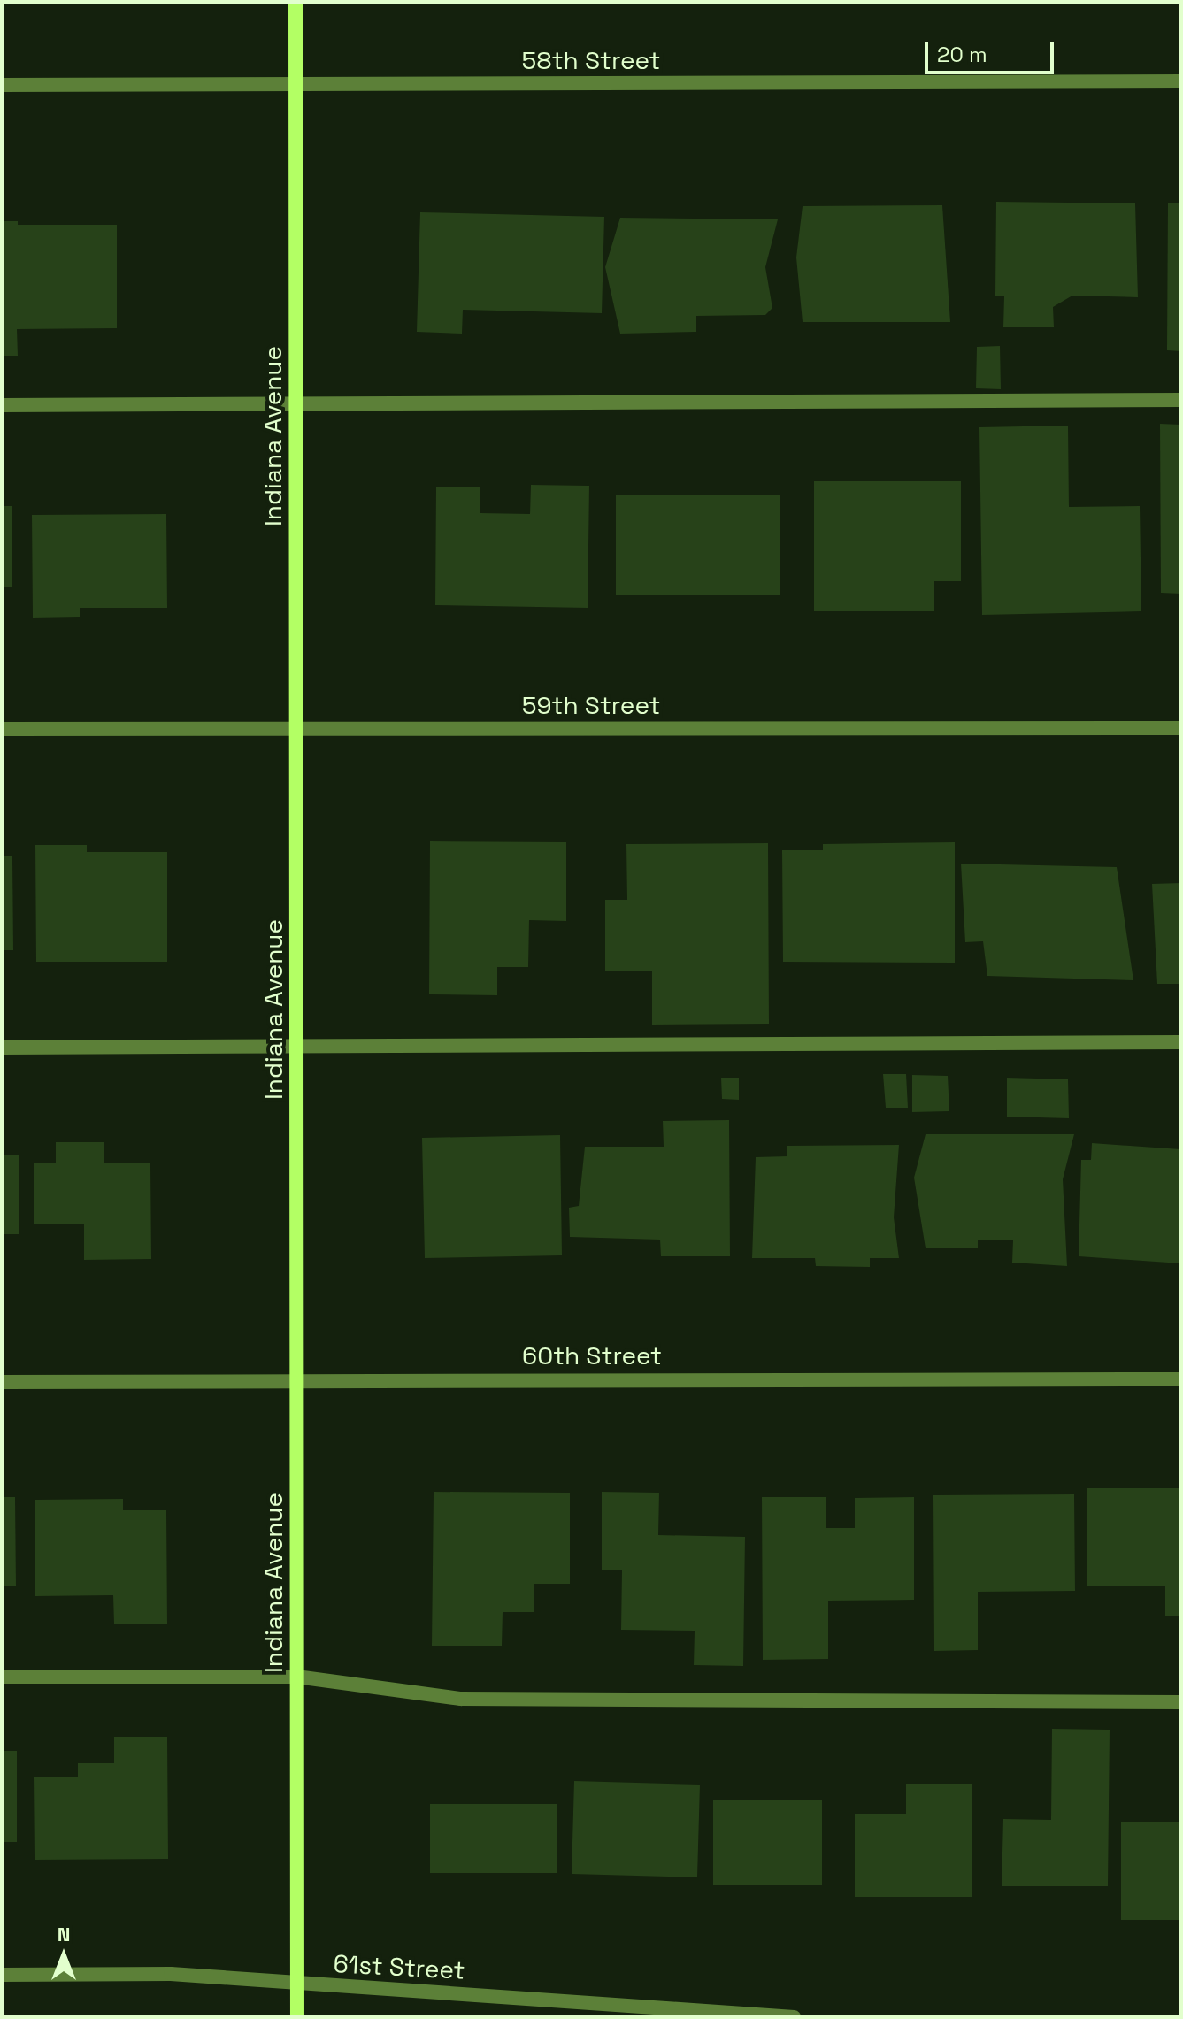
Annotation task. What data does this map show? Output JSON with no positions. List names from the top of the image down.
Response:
{
  "streets": {
    "main road": ["Indiana Avenue"],
    "street": [
      "58th Street",
      "59th Street",
      "60th Street",
      "61st Street"
    ]
  },
  "crossings": [
    ["58th Street", "Indiana Avenue"],
    ["Indiana Avenue", "59th Street"],
    ["Indiana Avenue", "60th Street"],
    ["Indiana Avenue", "61st Street"]
  ],
  "scale_bar": "20 m",
  "north": "top"
}
